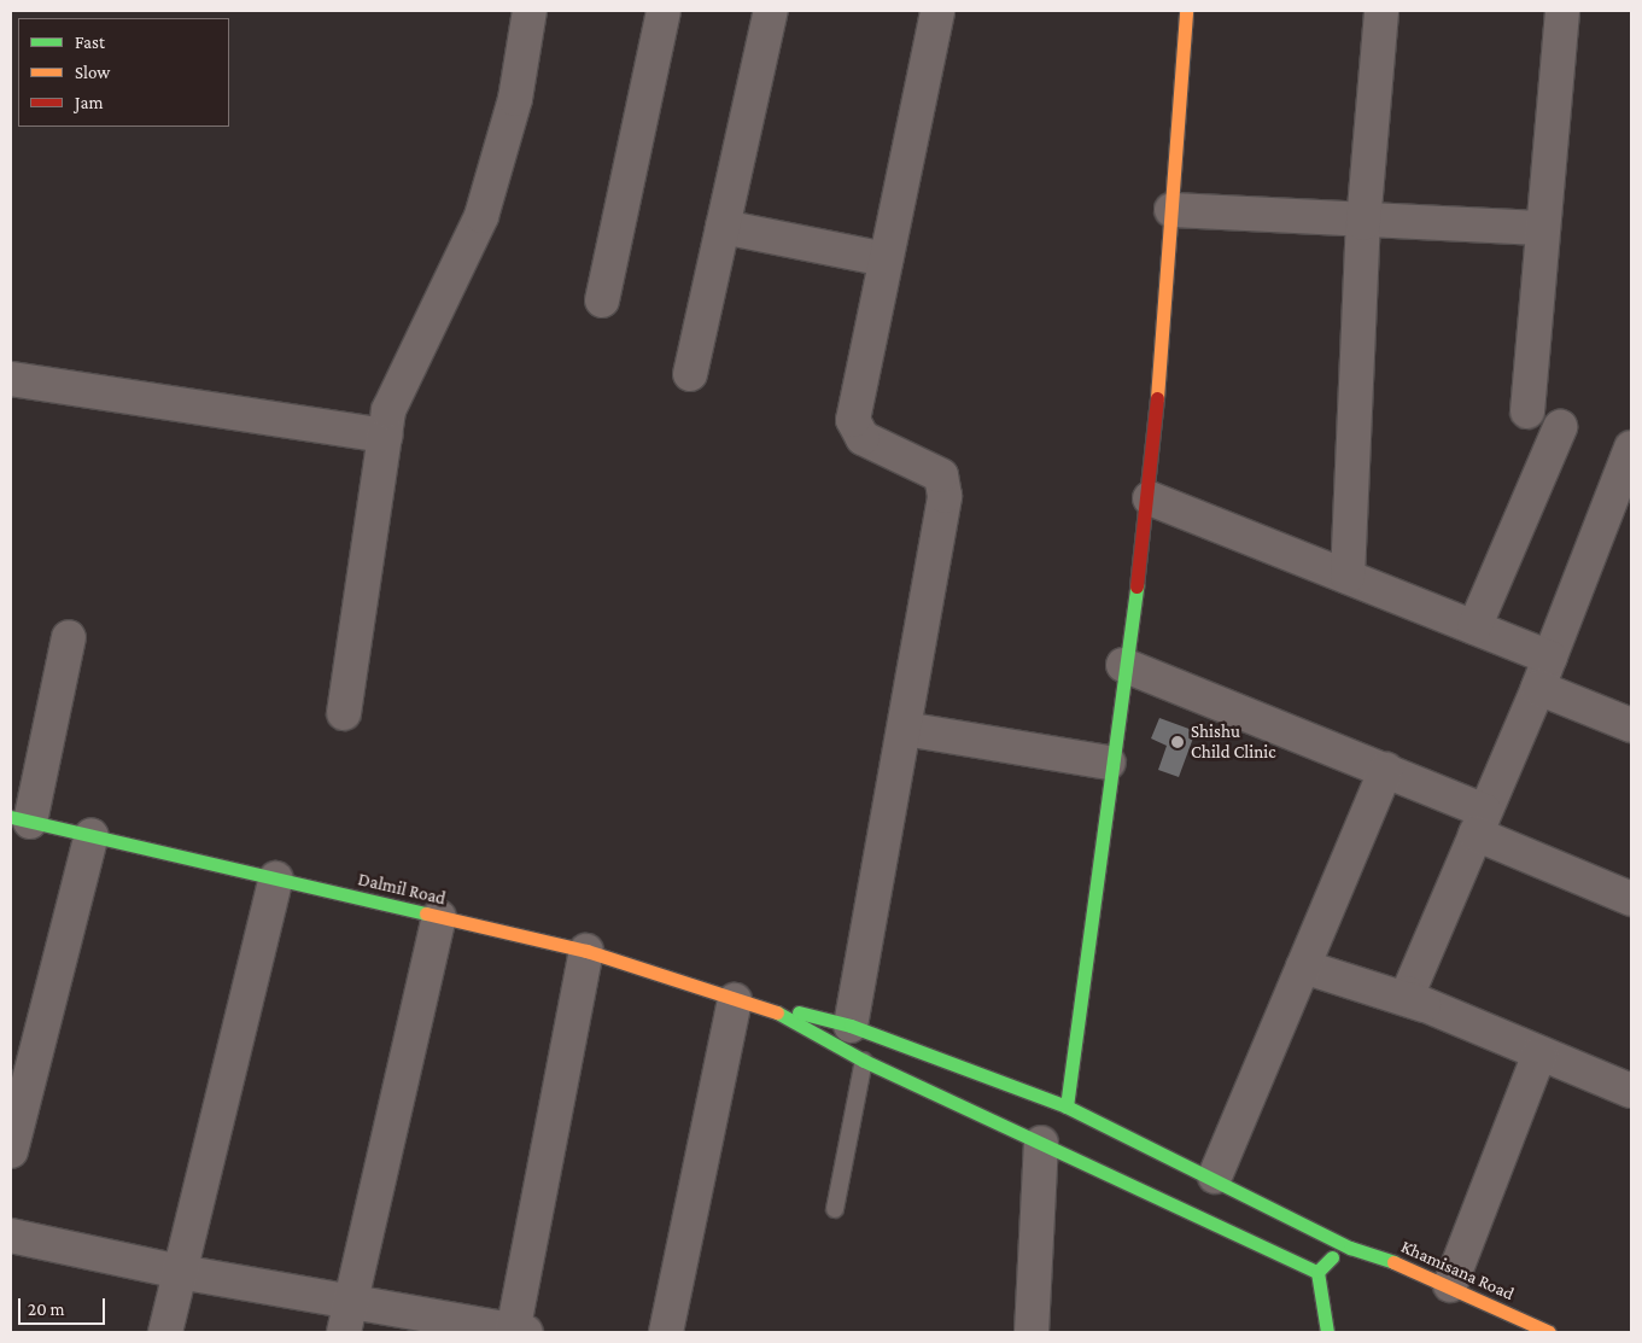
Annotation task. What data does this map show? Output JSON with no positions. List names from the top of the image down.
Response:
{
  "streets": {
    "street": ["Dalmil Road", "Khamisana Road"]
  },
  "crossings": [
    ["Dalmil Road", "Khamisana Road"]
  ],
  "places": ["Shishu Child Clinic"],
  "legend": ["Fast", "Slow", "Jam"],
  "scale_bar": "20 m"
}
